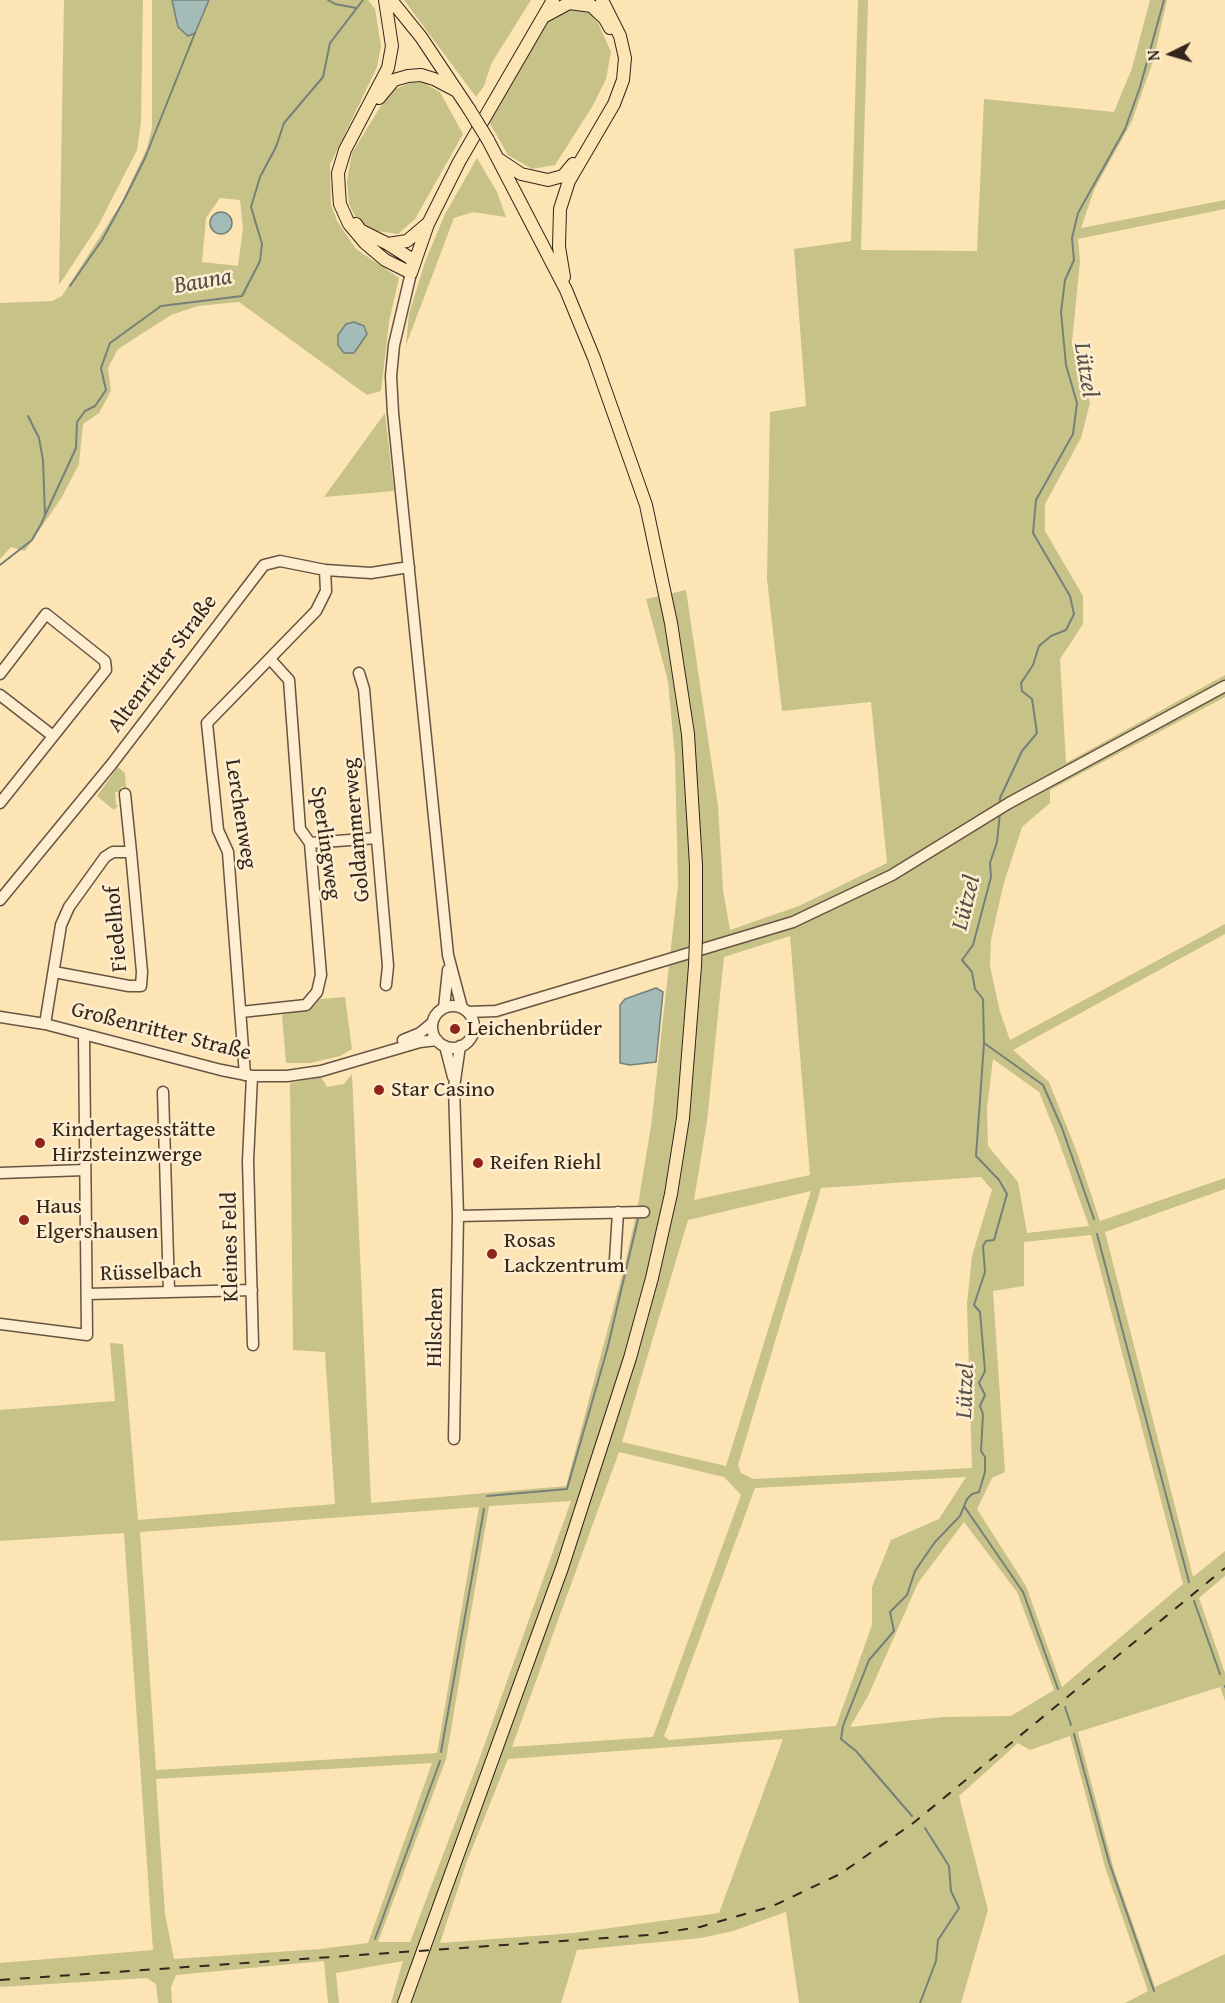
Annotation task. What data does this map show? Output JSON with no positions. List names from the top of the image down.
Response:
{
  "streets": {
    "street": [
      "Altenritter Straße",
      "Lerchenweg",
      "Goldammerweg",
      "Sperlingweg",
      "Fiedelhof",
      "Großenritter Straße",
      "Kleines Feld",
      "Rüsselbach",
      "Hilschen"
    ]
  },
  "crossings": [
    ["Altenritter Straße", "Lerchenweg"],
    ["Lerchenweg", "Sperlingweg"],
    ["Lerchenweg", "Großenritter Straße"],
    ["Lerchenweg", "Kleines Feld"],
    ["Fiedelhof", "Großenritter Straße"],
    ["Großenritter Straße", "Kleines Feld"],
    ["Großenritter Straße", "Hilschen"],
    ["Kleines Feld", "Rüsselbach"]
  ],
  "water": ["Bauna", "Lützel"],
  "places": [
    "Leichenbrüder",
    "Star Casino",
    "Kindertagesstätte Hirzsteinzwerge",
    "Reifen Riehl",
    "Haus Elgershausen",
    "Rosas Lackzentrum"
  ],
  "north": "left"
}
